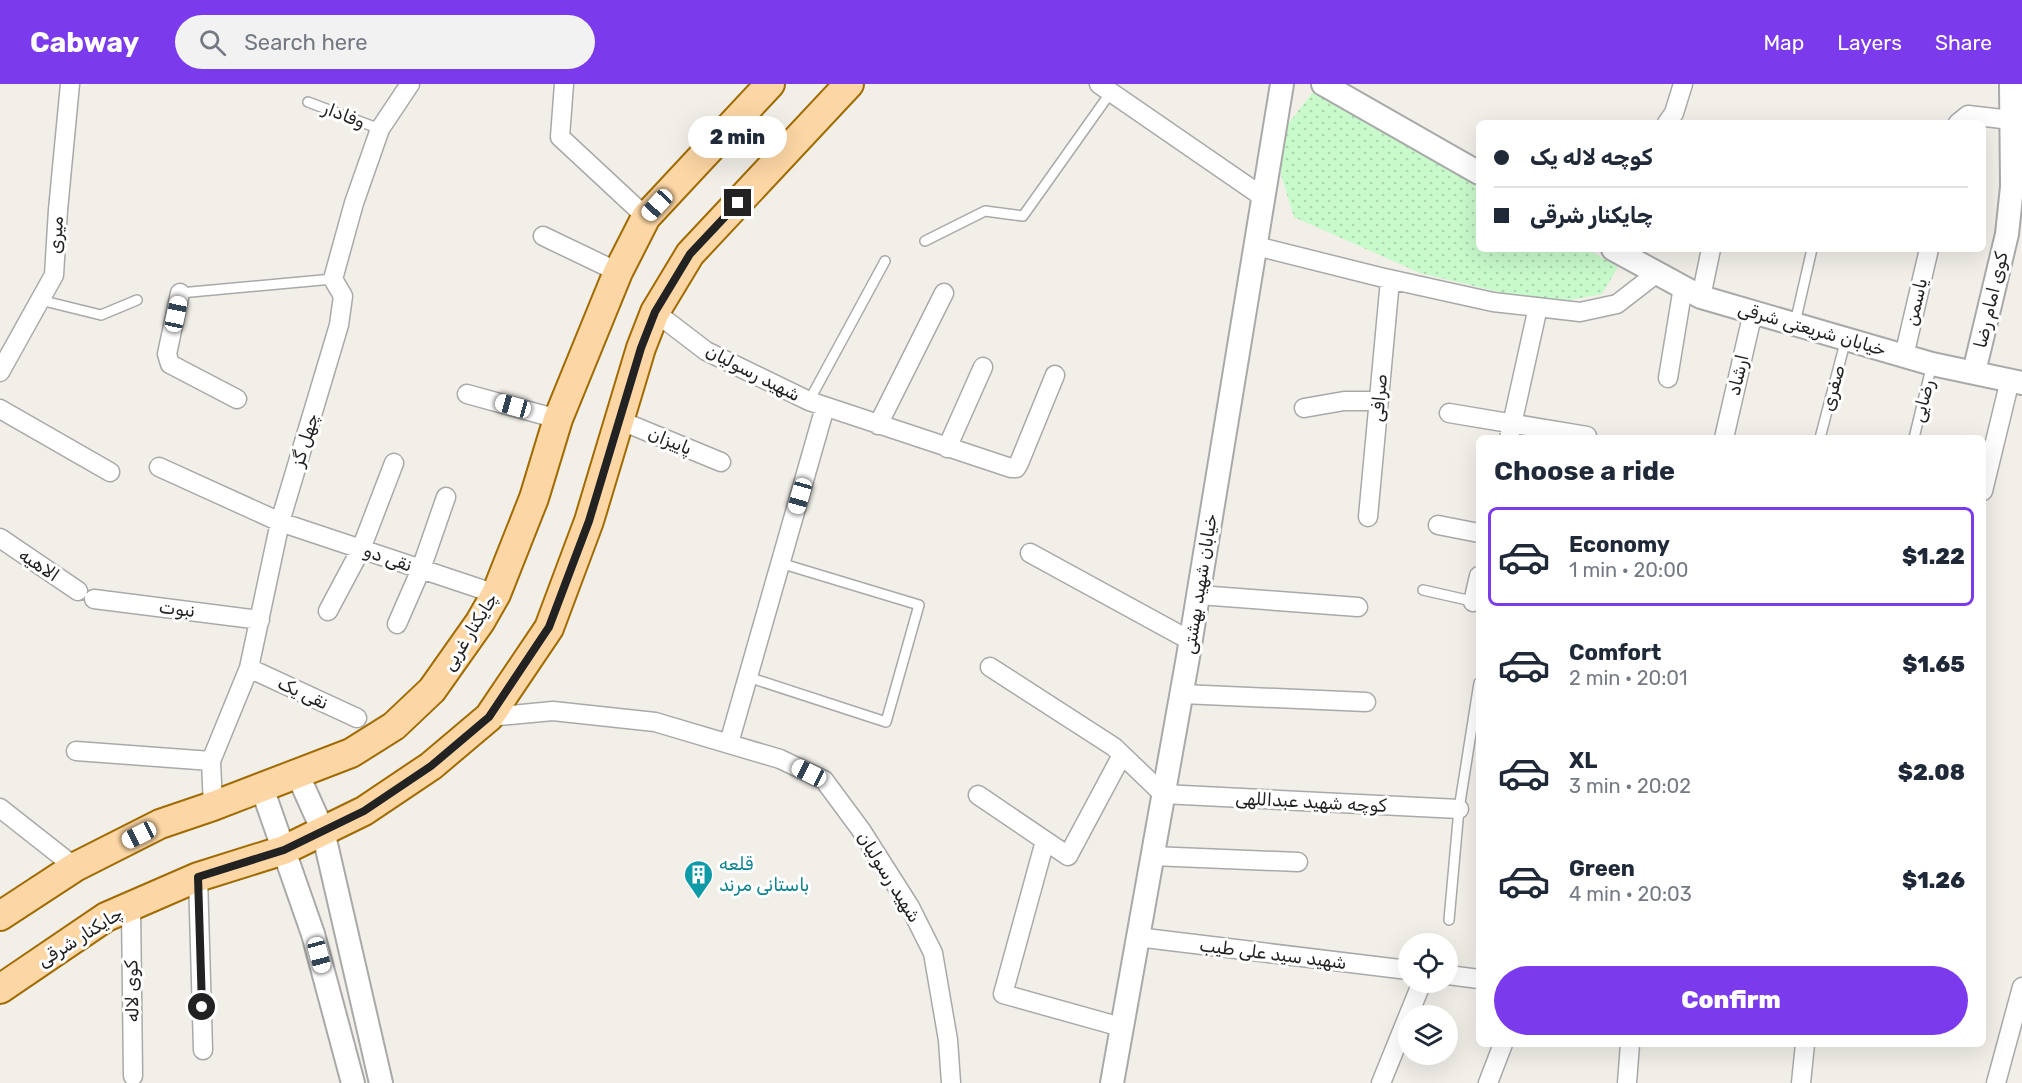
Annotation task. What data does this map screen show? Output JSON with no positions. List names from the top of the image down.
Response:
{
  "streets": {
    "main road": ["چایکنار غربی", "چایکنار شرقی"],
    "street": [
      "میری",
      "کوی امام رضا",
      "یاسمن",
      "خیابان شریعتی شرقی",
      "شهید رسولیان",
      "ارشاد",
      "صرافی",
      "چهل گز",
      "پاییزان",
      "نقی دو",
      "الاهیه",
      "خیابان شهید بهشتی",
      "نبوت",
      "نقی یک",
      "کوچه شهید عبداللهی",
      "شهید سید علی طیب",
      "کوی لاله"
    ],
    "lane": ["وفادار", "صفری", "رضایی"]
  },
  "crossings": [
    ["کوی امام رضا", "خیابان شریعتی شرقی"],
    ["یاسمن", "خیابان شریعتی شرقی"],
    ["خیابان شریعتی شرقی", "ارشاد"],
    ["خیابان شریعتی شرقی", "صفری"],
    ["خیابان شریعتی شرقی", "رضایی"],
    ["شهید رسولیان", "چایکنار شرقی"],
    ["چهل گز", "نقی دو"],
    ["چهل گز", "نبوت"],
    ["چهل گز", "چایکنار غربی"],
    ["چهل گز", "نقی یک"],
    ["پاییزان", "چایکنار شرقی"],
    ["نقی دو", "چایکنار غربی"],
    ["الاهیه", "نبوت"],
    ["خیابان شهید بهشتی", "کوچه شهید عبداللهی"],
    ["خیابان شهید بهشتی", "شهید سید علی طیب"],
    ["چایکنار شرقی", "کوی لاله"]
  ],
  "places": {
    "building": ["قلعه باستانی مرند"]
  },
  "page": {
    "header": "Cabway",
    "search": "Search here",
    "nav": ["Map", "Layers", "Share"],
    "bubble": "2 min",
    "banner": ["کوچه لاله یک", "چایکنار شرقی"],
    "heading": "Choose a ride",
    "list": [
      {
        "name": "Economy",
        "note": "1 min · 20:00",
        "value": "$1.22"
      },
      {
        "name": "Comfort",
        "note": "2 min · 20:01",
        "value": "$1.65"
      },
      {
        "name": "XL",
        "note": "3 min · 20:02",
        "value": "$2.08"
      },
      {
        "name": "Green",
        "note": "4 min · 20:03",
        "value": "$1.26"
      }
    ],
    "buttons": "Confirm"
  }
}
